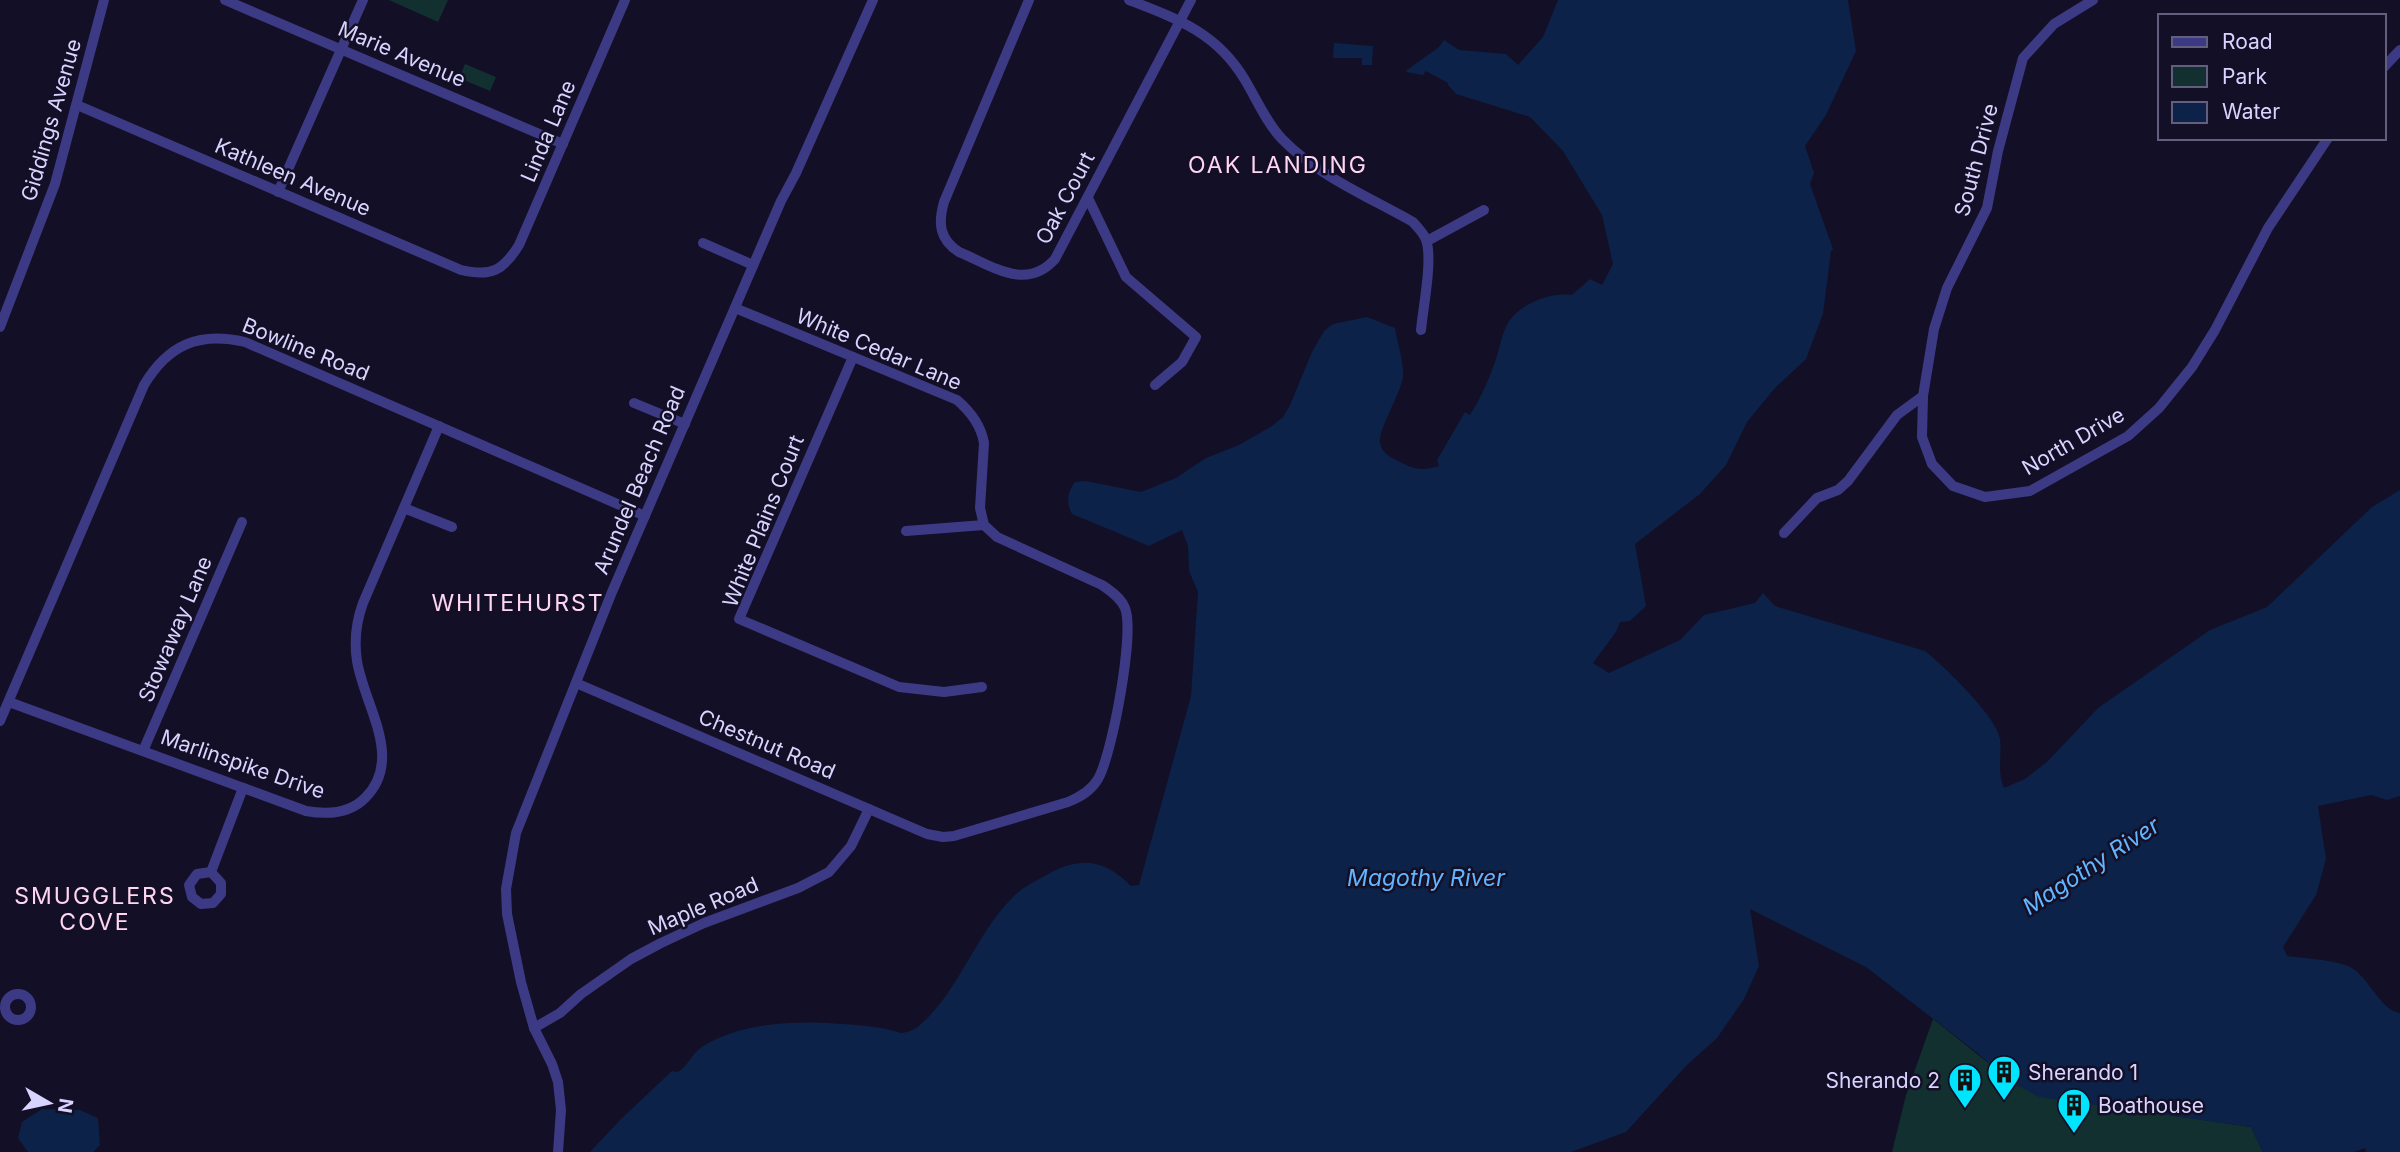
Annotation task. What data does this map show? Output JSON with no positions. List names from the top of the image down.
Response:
{
  "streets": {
    "street": [
      "Marie Avenue",
      "Giddings Avenue",
      "Linda Lane",
      "South Drive",
      "Kathleen Avenue",
      "Oak Court",
      "Bowline Road",
      "White Cedar Lane",
      "North Drive",
      "Arundel Beach Road",
      "White Plains Court",
      "Stowaway Lane",
      "Chestnut Road",
      "Marlinspike Drive",
      "Maple Road"
    ]
  },
  "crossings": [
    ["Marie Avenue", "Linda Lane"],
    ["Giddings Avenue", "Kathleen Avenue"],
    ["Linda Lane", "Kathleen Avenue"],
    ["South Drive", "North Drive"],
    ["Bowline Road", "Arundel Beach Road"],
    ["Bowline Road", "Marlinspike Drive"],
    ["White Cedar Lane", "Arundel Beach Road"],
    ["White Cedar Lane", "White Plains Court"],
    ["White Cedar Lane", "Chestnut Road"],
    ["Arundel Beach Road", "Chestnut Road"],
    ["Arundel Beach Road", "Maple Road"],
    ["Stowaway Lane", "Marlinspike Drive"],
    ["Chestnut Road", "Maple Road"]
  ],
  "districts": ["OAK LANDING", "WHITEHURST", "SMUGGLERS COVE"],
  "water": ["Magothy River"],
  "places": {
    "building": ["Sherando 1", "Sherando 2", "Boathouse"]
  },
  "legend": ["Road", "Park", "Water"],
  "north": "right"
}
